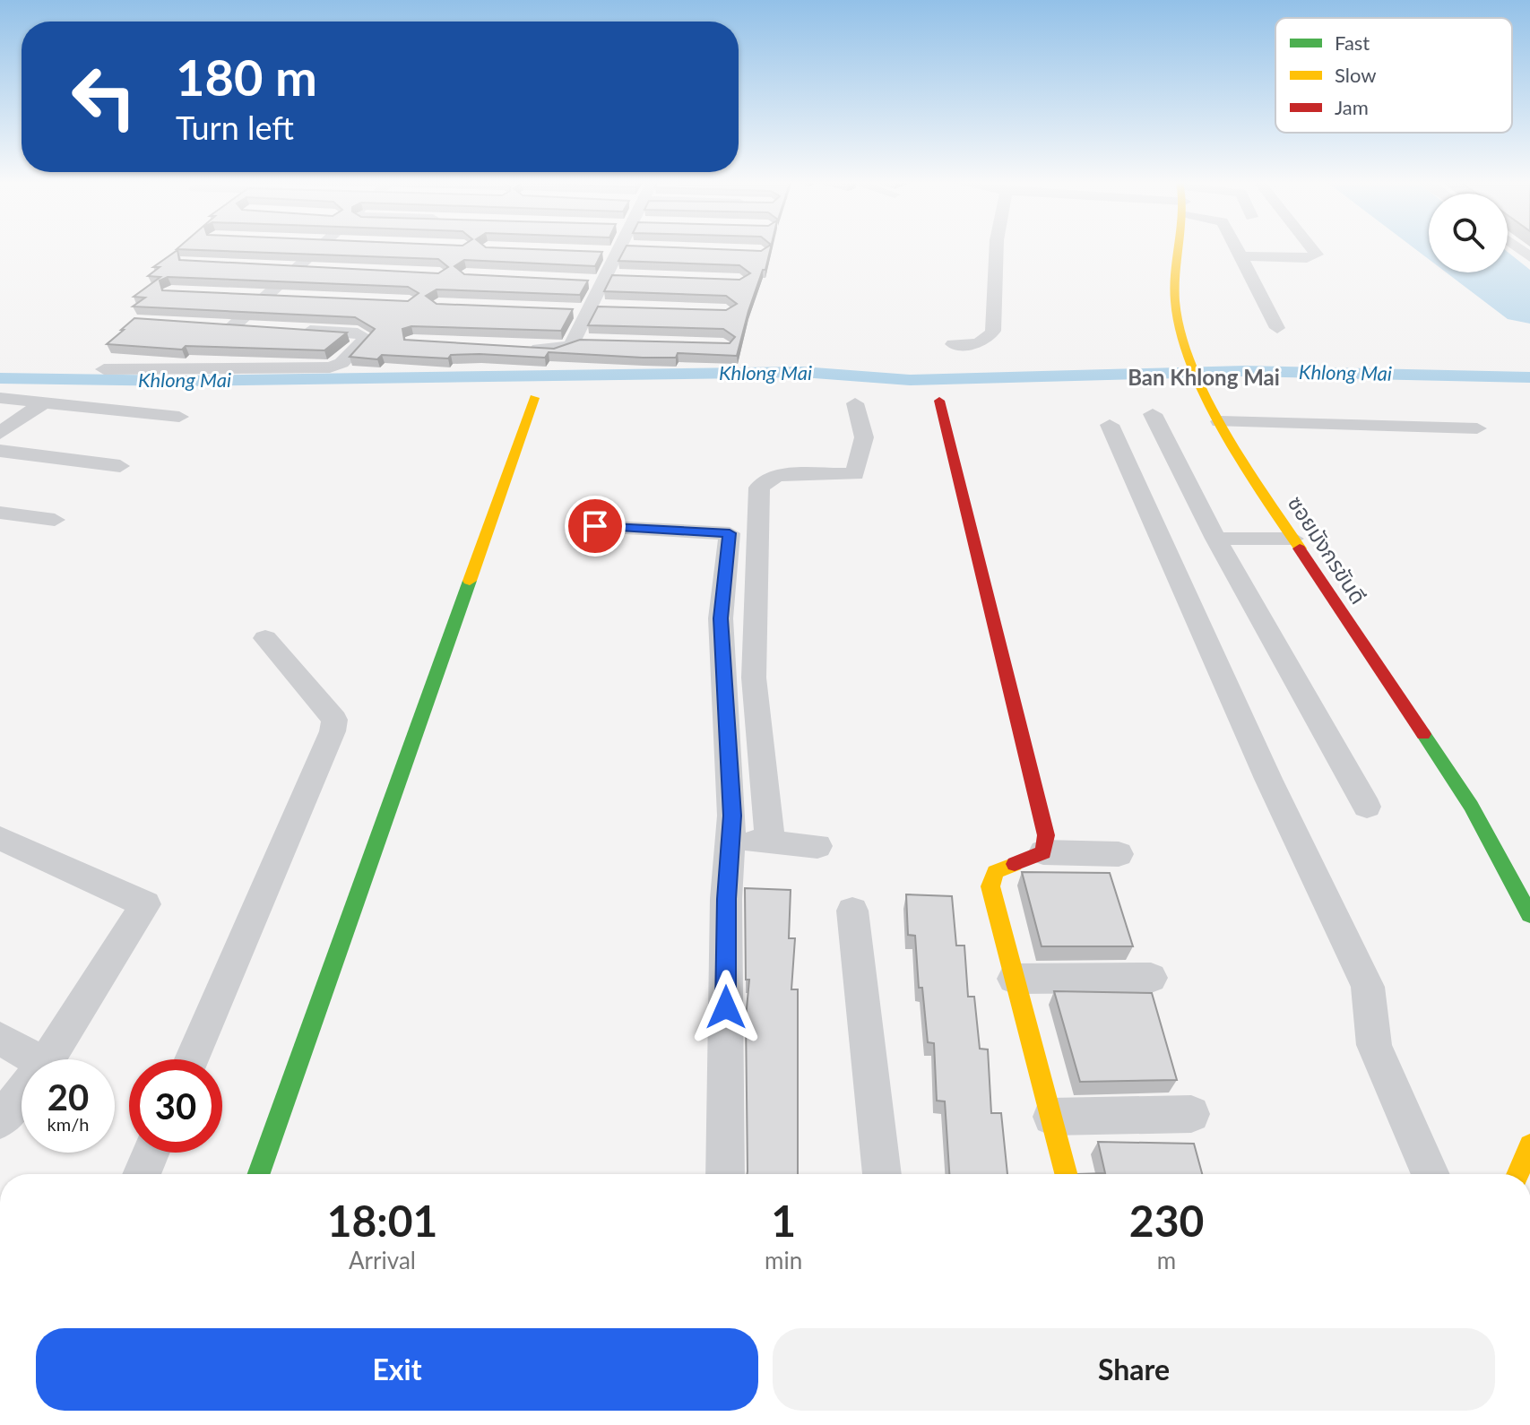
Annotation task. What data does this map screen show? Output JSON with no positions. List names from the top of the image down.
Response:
{
  "streets": {
    "street": ["ซอยมังกรขันดี"]
  },
  "districts": ["Ban Khlong Mai"],
  "water": ["Khlong Mai"],
  "legend": ["Fast", "Slow", "Jam"],
  "page": {
    "turn": ["180 m", "Turn left"],
    "speed": "20 km/h",
    "limit": "30",
    "eta": [
      "18:01",
      "Arrival",
      "1",
      "min",
      "230",
      "m"
    ],
    "buttons": ["Exit", "Share"]
  }
}
